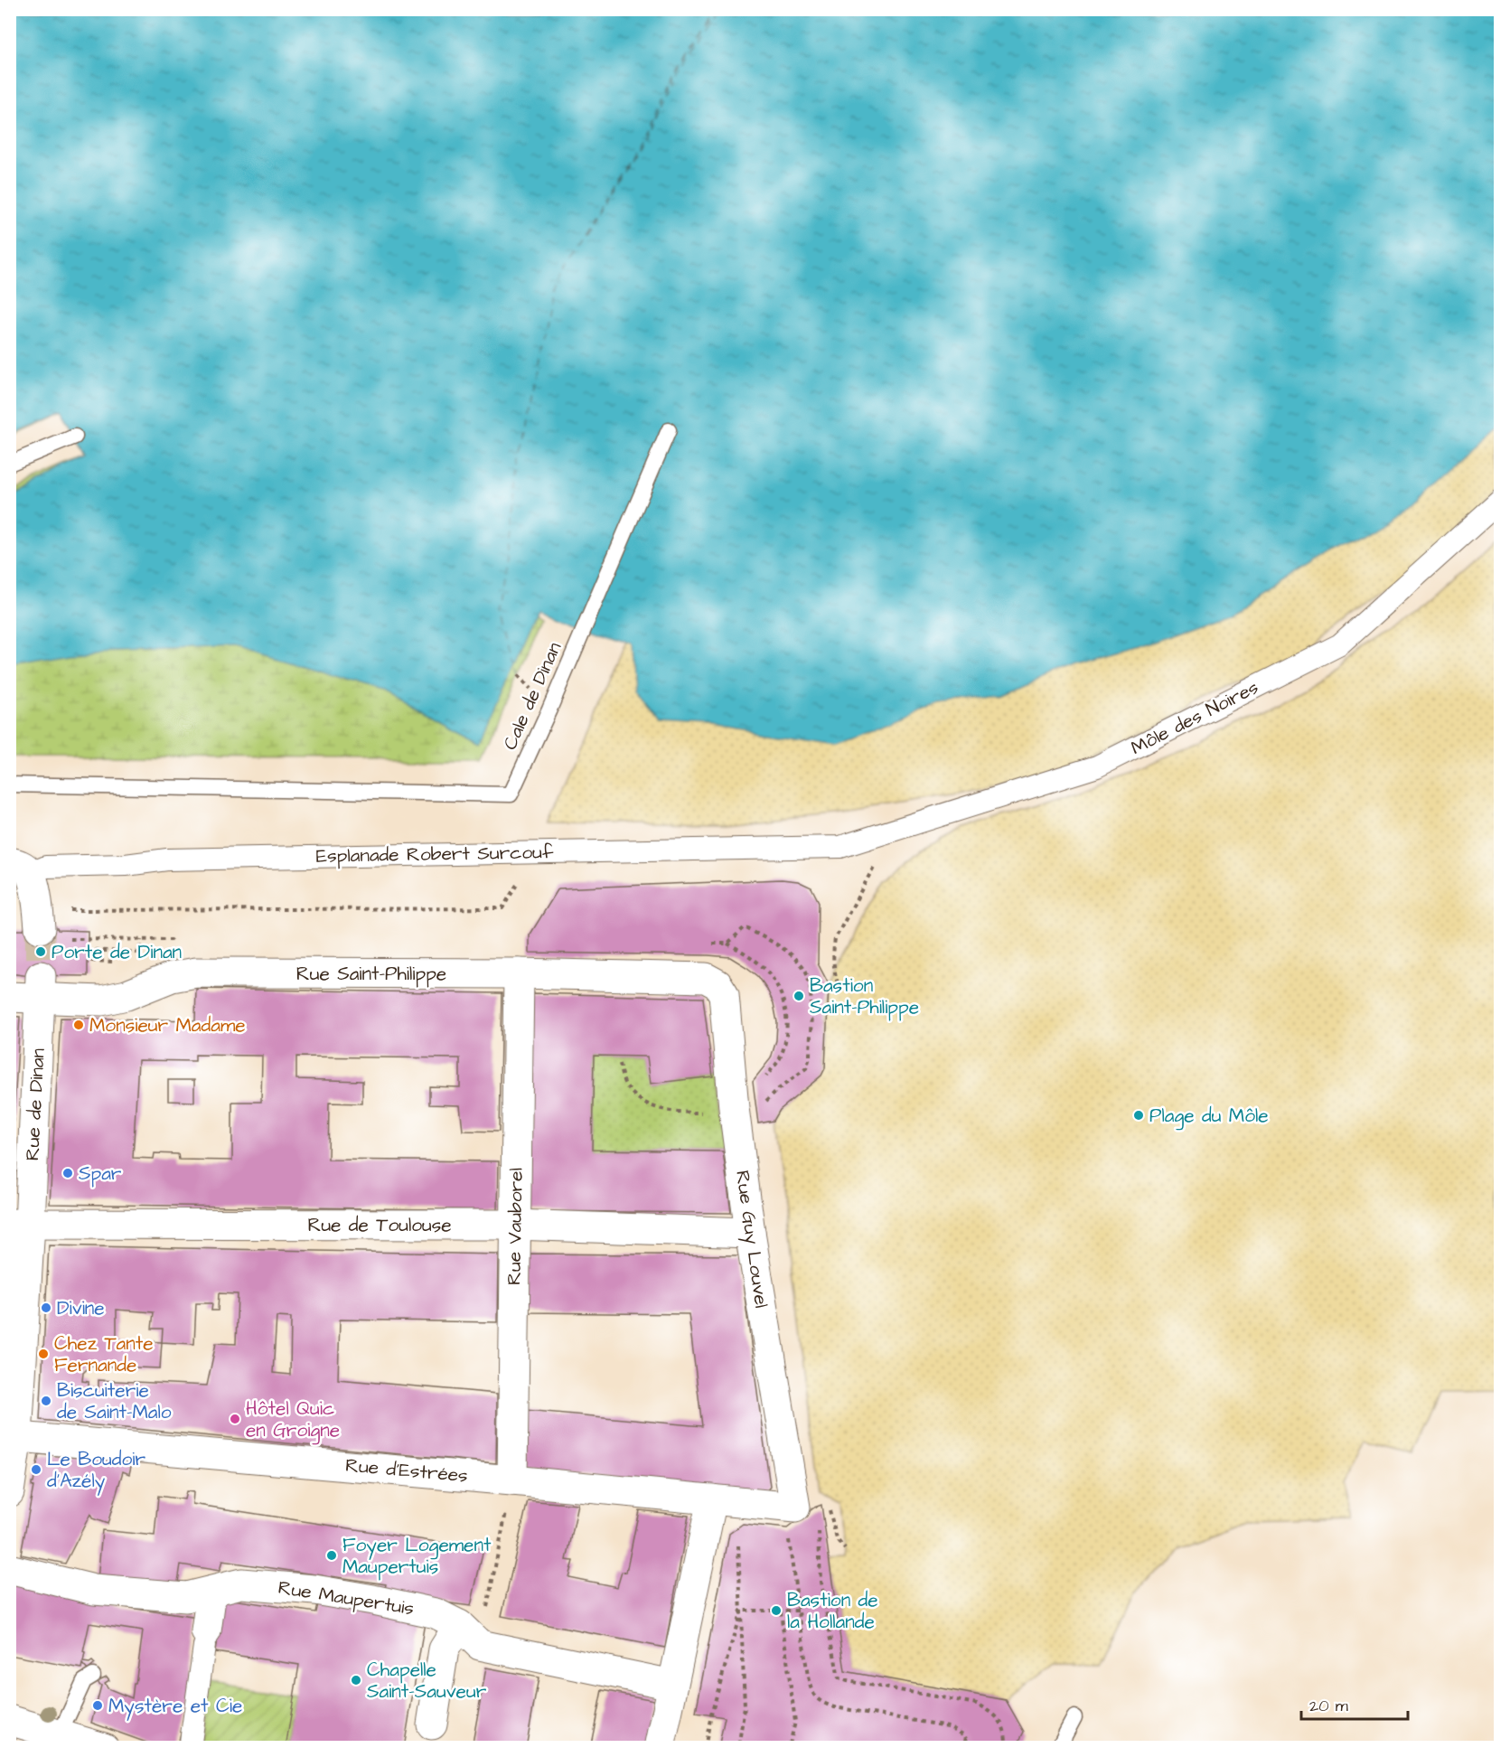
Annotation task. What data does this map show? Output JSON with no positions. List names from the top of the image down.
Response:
{
  "streets": {
    "street": [
      "Môle des Noires",
      "Esplanade Robert Surcouf",
      "Rue Saint-Philippe",
      "Rue de Dinan",
      "Rue de Toulouse",
      "Rue Vauborel",
      "Rue Guy Louvel",
      "Rue d'Estrées",
      "Rue Maupertuis"
    ],
    "lane": ["Cale de Dinan"]
  },
  "crossings": [
    ["Môle des Noires", "Esplanade Robert Surcouf"],
    ["Rue Saint-Philippe", "Rue de Dinan"],
    ["Rue Saint-Philippe", "Rue Vauborel"],
    ["Rue Saint-Philippe", "Rue Guy Louvel"],
    ["Rue de Dinan", "Rue de Toulouse"],
    ["Rue de Dinan", "Rue d'Estrées"],
    ["Rue de Toulouse", "Rue Vauborel"],
    ["Rue de Toulouse", "Rue Guy Louvel"],
    ["Rue Vauborel", "Rue d'Estrées"],
    ["Rue Guy Louvel", "Rue d'Estrées"]
  ],
  "places": [
    "Porte de Dinan",
    "Bastion Saint-Philippe",
    "Monsieur Madame",
    "Plage du Môle",
    "Spar",
    "Divine",
    "Chez Tante Fernande",
    "Biscuiterie de Saint-Malo",
    "Hôtel Quic en Groigne",
    "Le Boudoir d'Azély",
    "Foyer Logement Maupertuis",
    "Bastion de la Hollande",
    "Chapelle Saint-Sauveur",
    "Mystère et Cie"
  ],
  "scale_bar": "20 m"
}
